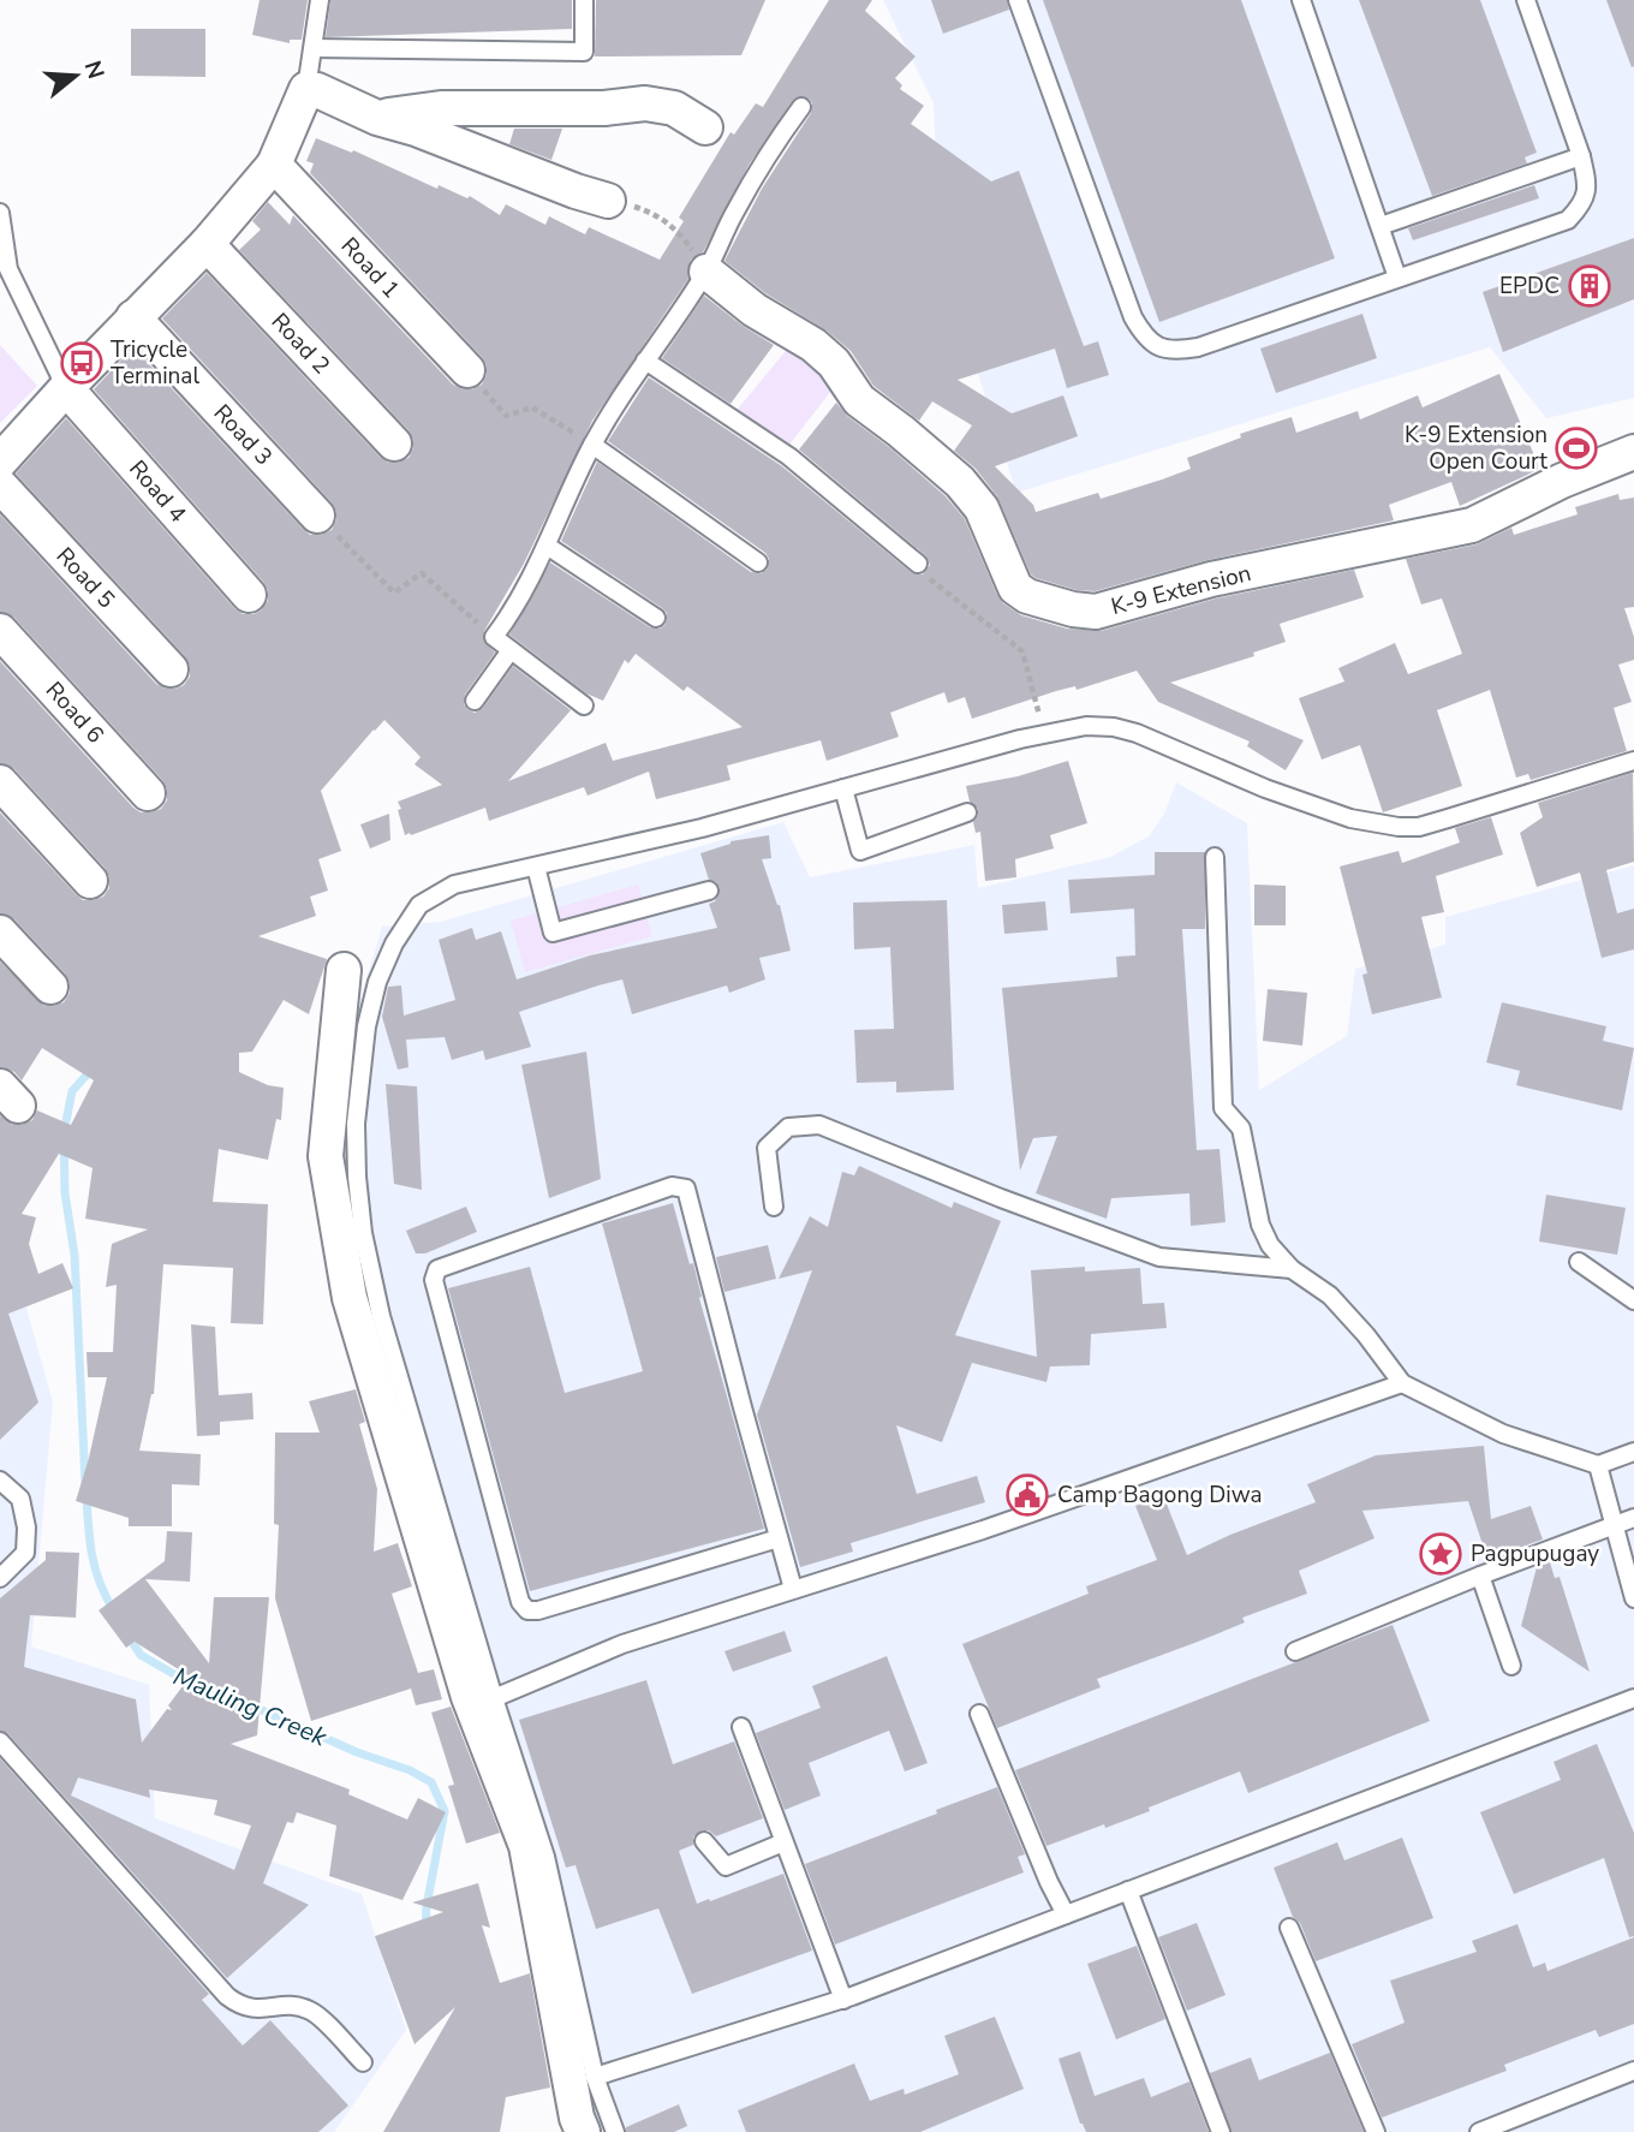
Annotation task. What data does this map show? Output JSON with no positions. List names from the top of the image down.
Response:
{
  "streets": {
    "street": [
      "Road 1",
      "Road 2",
      "Road 3",
      "Road 4",
      "Road 5",
      "K-9 Extension",
      "Road 6"
    ]
  },
  "water": ["Mauling Creek"],
  "places": {
    "building": ["EPDC"],
    "bus stop": ["Tricycle Terminal"],
    "sports": ["K-9 Extension Open Court"],
    "public building": ["Camp Bagong Diwa"],
    "place": ["Pagpupugay"]
  },
  "north": "right"
}
